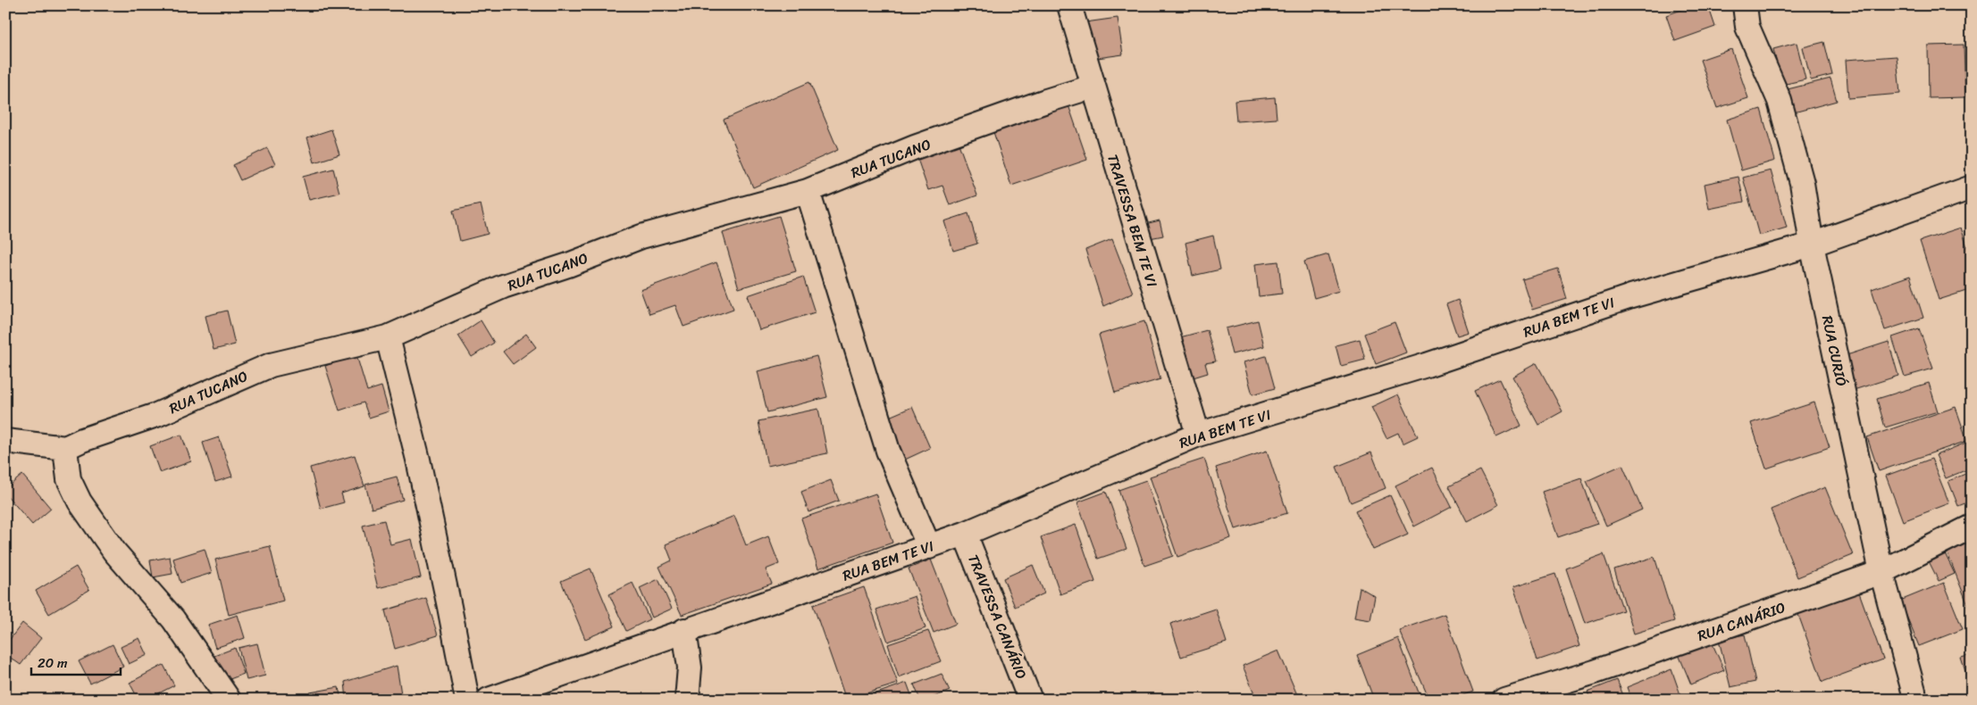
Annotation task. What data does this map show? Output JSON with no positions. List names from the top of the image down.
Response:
{
  "streets": {
    "street": [
      "RUA TUCANO",
      "TRAVESSA BEM TE VI",
      "RUA BEM TE VI",
      "RUA CURIÓ",
      "TRAVESSA CANÁRIO",
      "RUA CANÁRIO"
    ]
  },
  "crossings": [
    ["RUA TUCANO", "TRAVESSA BEM TE VI"],
    ["TRAVESSA BEM TE VI", "RUA BEM TE VI"],
    ["RUA BEM TE VI", "RUA CURIÓ"],
    ["RUA BEM TE VI", "TRAVESSA CANÁRIO"],
    ["RUA CURIÓ", "RUA CANÁRIO"]
  ],
  "scale_bar": "20 m"
}
